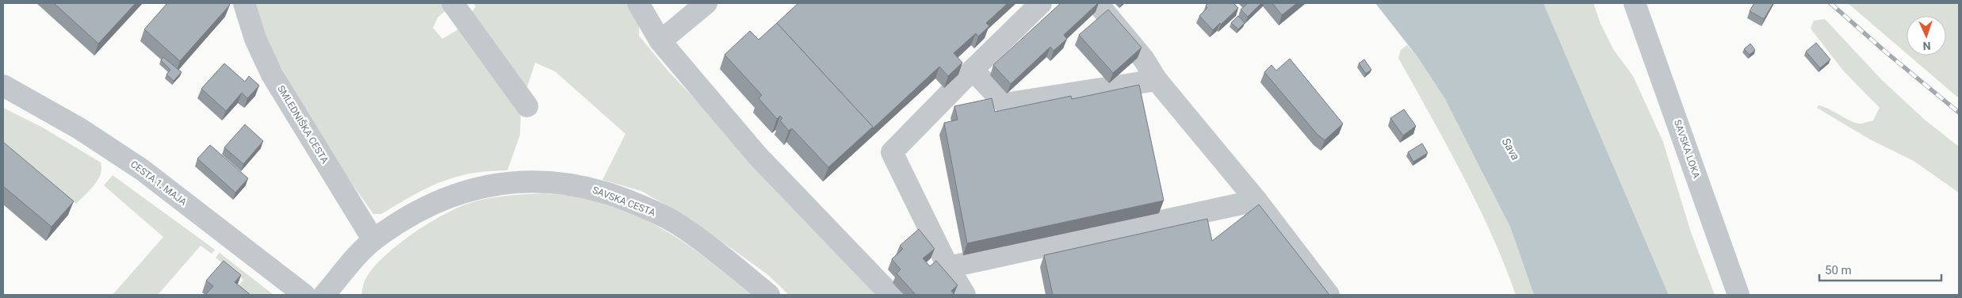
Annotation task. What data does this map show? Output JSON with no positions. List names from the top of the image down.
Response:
{
  "streets": {
    "street": [
      "SMLEDNIŠKA CESTA",
      "SAVSKA LOKA",
      "CESTA 1. MAJA",
      "SAVSKA CESTA"
    ]
  },
  "crossings": [
    ["SMLEDNIŠKA CESTA", "SAVSKA CESTA"]
  ],
  "water": ["Sava"],
  "scale_bar": "50 m",
  "north": "bottom"
}
